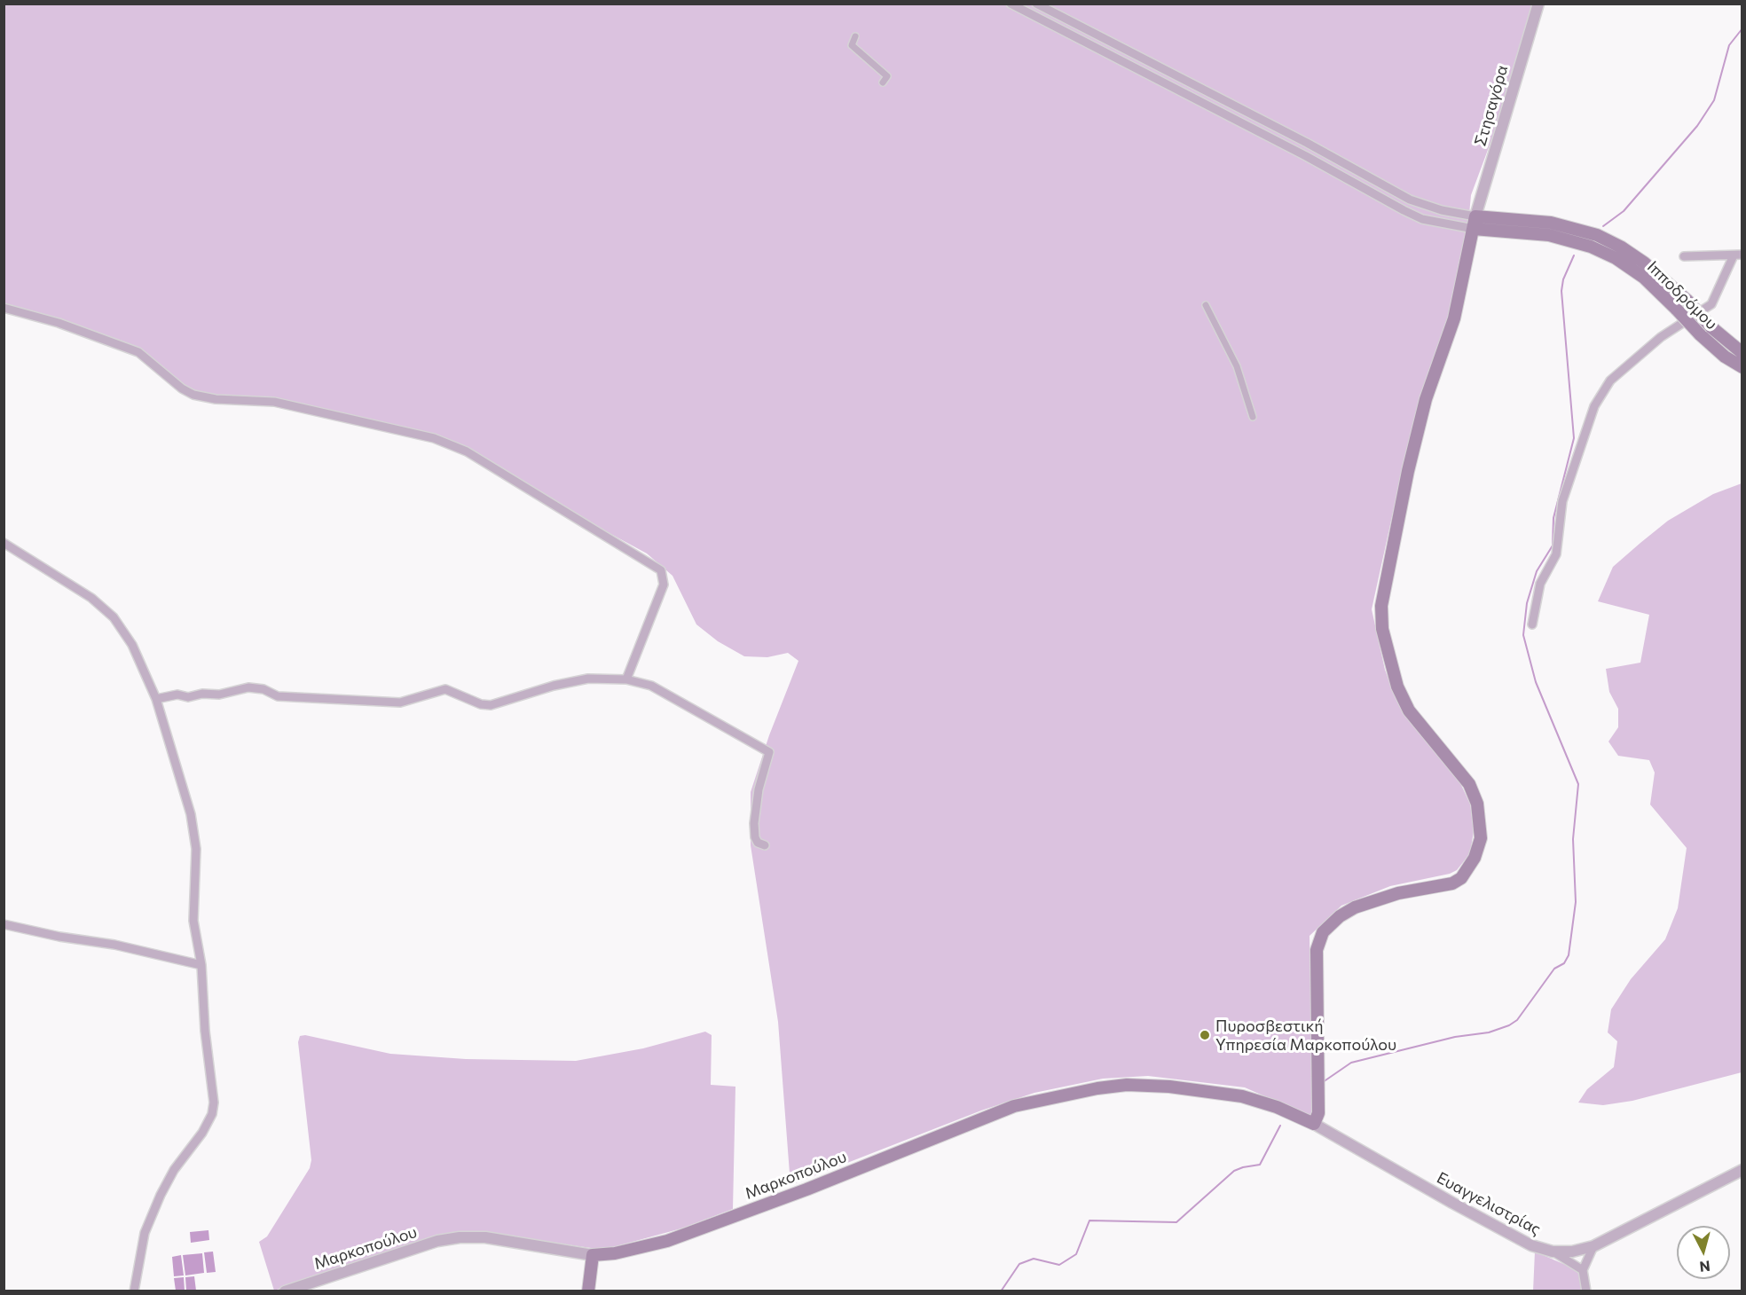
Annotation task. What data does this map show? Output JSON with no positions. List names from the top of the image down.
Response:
{
  "streets": {
    "main road": ["Ιπποδρόμου", "Μαρκοπούλου"],
    "street": ["Στησαγόρα", "Ευαγγελιστρίας"]
  },
  "crossings": [
    ["Στησαγόρα", "Ιπποδρόμου"],
    ["Μαρκοπούλου", "Ευαγγελιστρίας"]
  ],
  "places": ["Πυροσβεστική Υπηρεσία Μαρκοπούλου"],
  "north": "bottom"
}
